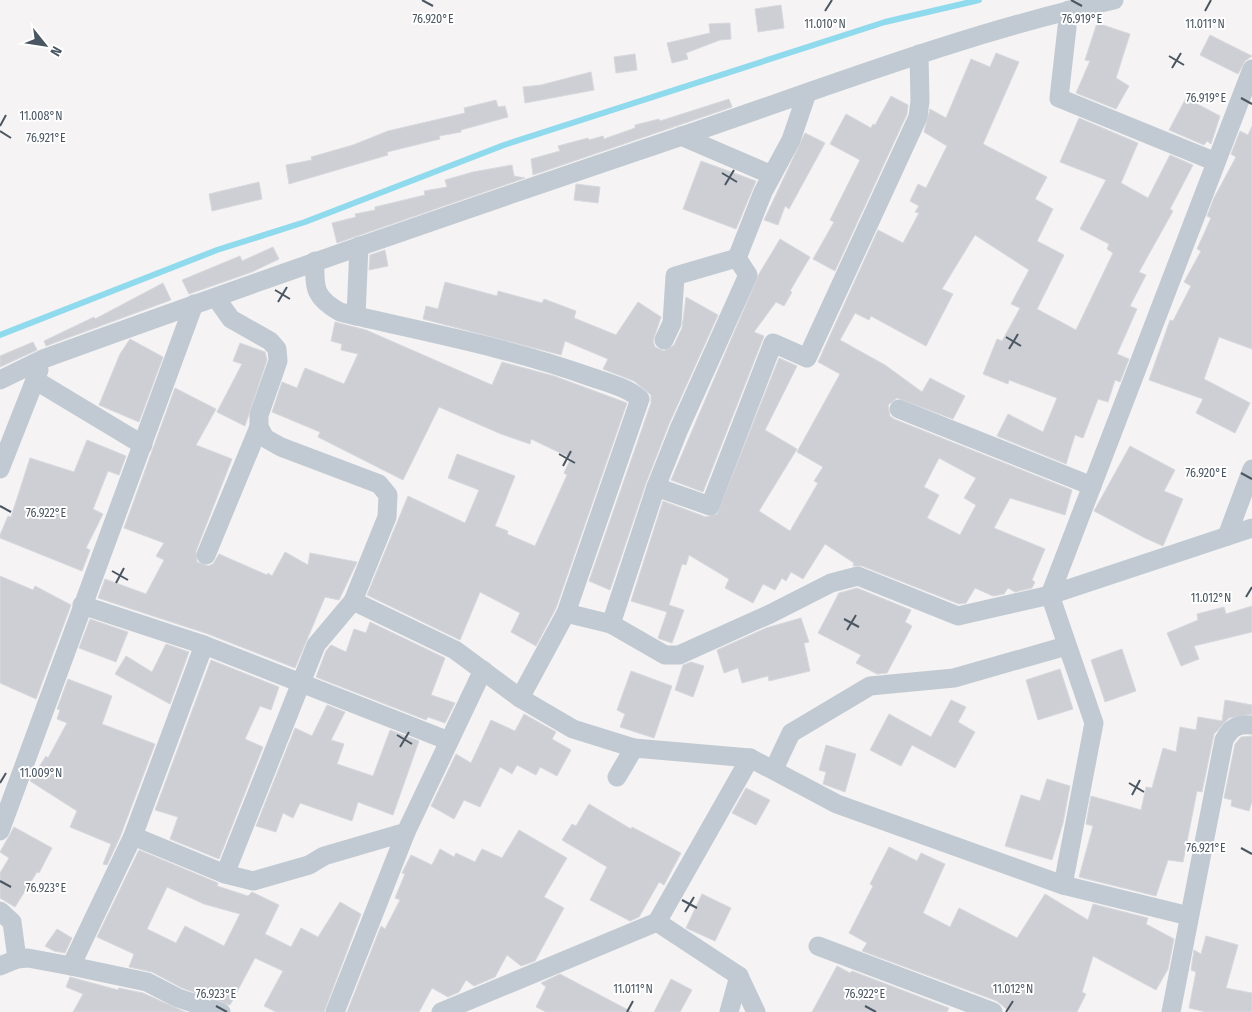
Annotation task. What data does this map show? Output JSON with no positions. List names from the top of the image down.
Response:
{
  "north": "bottom right",
  "coordinates": [
    "76.920°E",
    "76.919°E",
    "11.010°N",
    "11.011°N",
    "11.008°N",
    "76.921°E",
    "76.922°E",
    "11.012°N",
    "11.009°N",
    "76.923°E"
  ]
}
